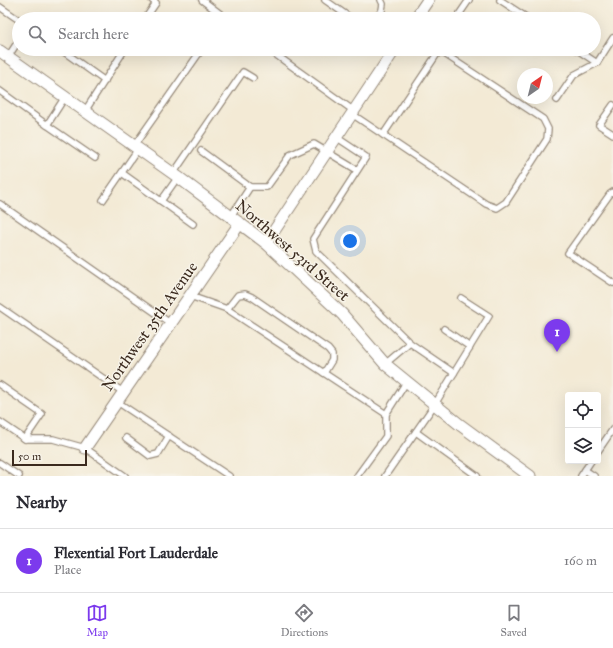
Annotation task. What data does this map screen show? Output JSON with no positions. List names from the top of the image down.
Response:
{
  "streets": {
    "street": ["Northwest 53rd Street", "Northwest 35th Avenue"]
  },
  "crossings": [
    ["Northwest 53rd Street", "Northwest 35th Avenue"]
  ],
  "scale_bar": "50 m",
  "north": "top right",
  "page": {
    "search": "Search here",
    "pins": "1",
    "scale": "50 m",
    "heading": "Nearby",
    "list": [
      {
        "mark": "1",
        "name": "Flexential Fort Lauderdale",
        "note": "Place",
        "value": "160 m"
      }
    ],
    "nav": ["Map", "Directions", "Saved"]
  }
}
